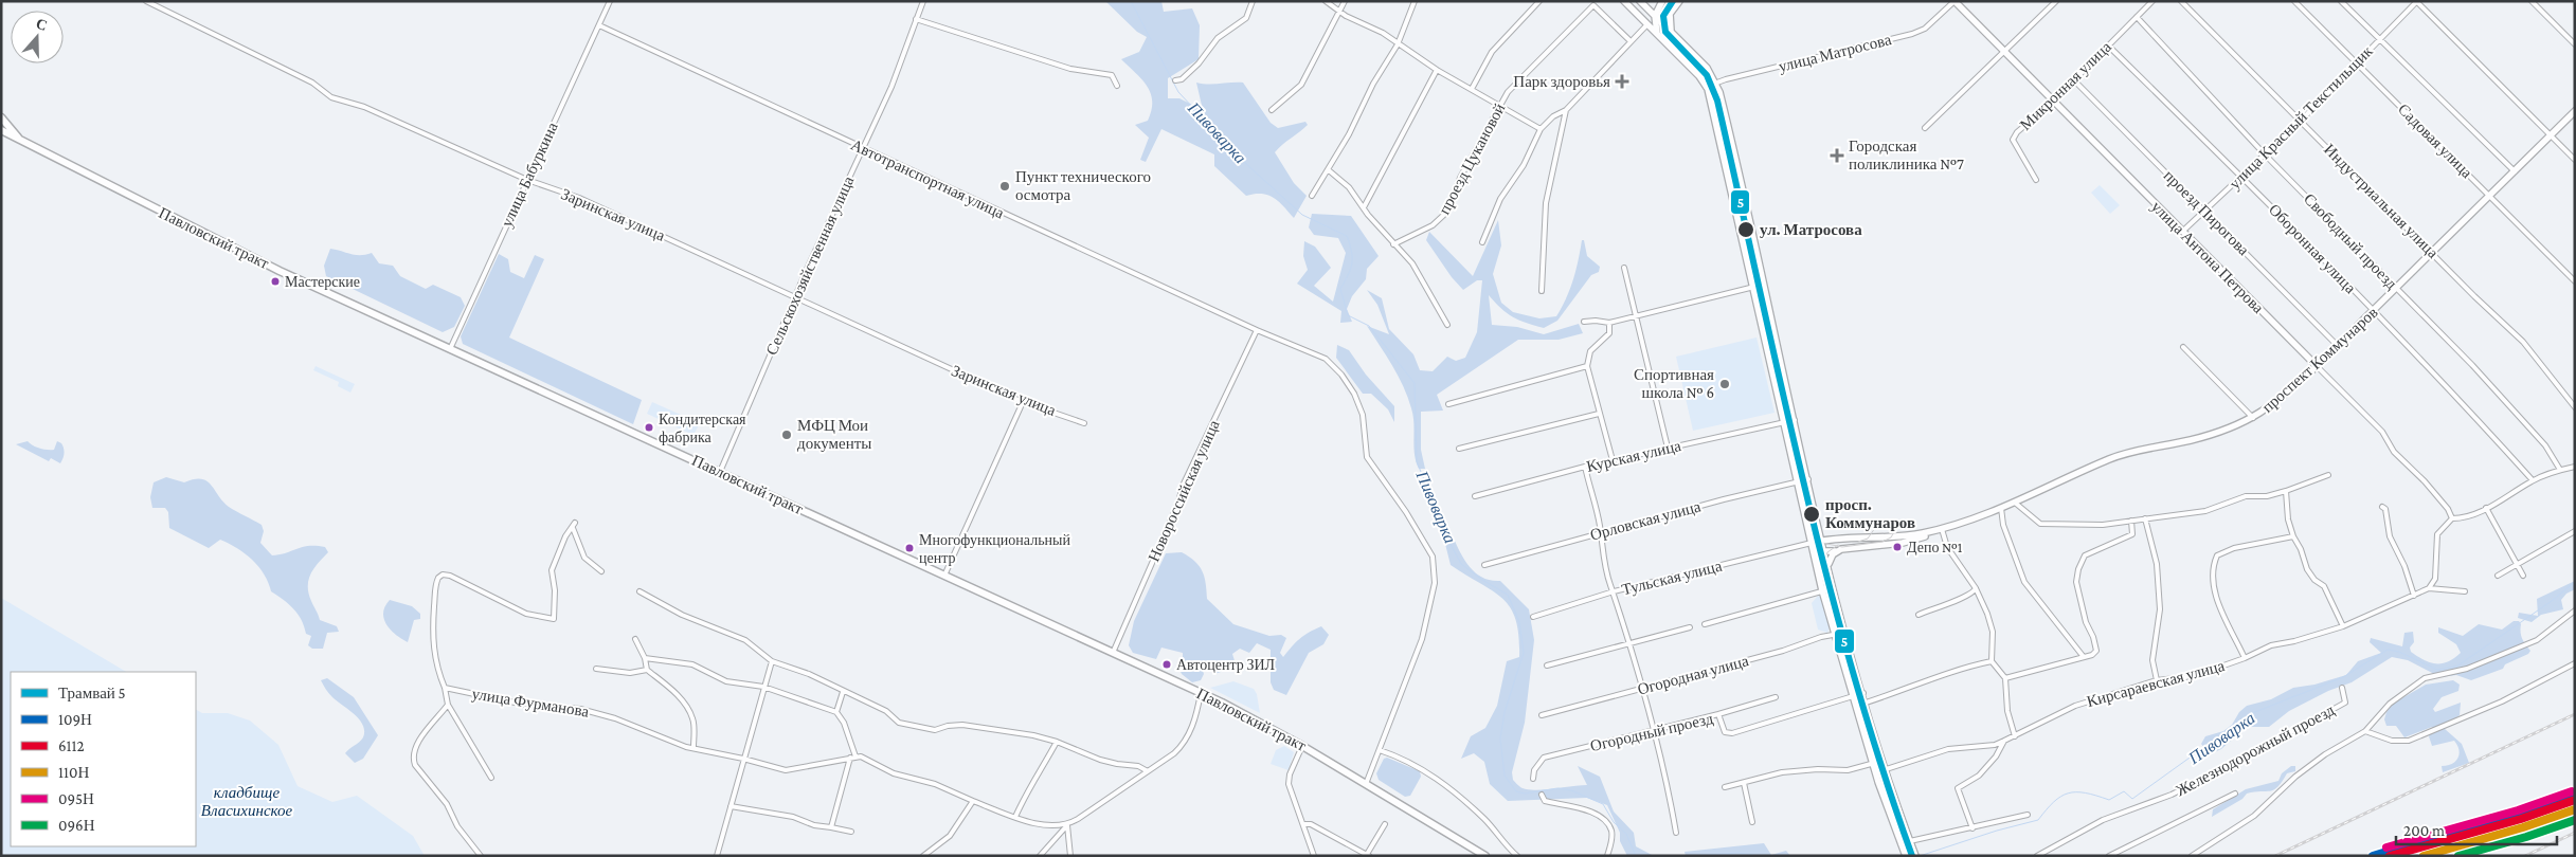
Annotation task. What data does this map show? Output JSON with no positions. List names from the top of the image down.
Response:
{
  "streets": {
    "main road": ["Павловский тракт", "улица Антона Петрова", "проспект Коммунаров"],
    "street": [
      "улица Матросова",
      "Микронная улица",
      "улица Красный Текстильщик",
      "Садовая улица",
      "проезд Цукановой",
      "улица Бабуркина",
      "Автотранспортная улица",
      "Индустриальная улица",
      "проезд Пирогова",
      "Заринская улица",
      "Свободный проезд",
      "Оборонная улица",
      "Сельскохозяйственная улица",
      "Курская улица",
      "Новороссийская улица",
      "Орловская улица",
      "Тульская улица",
      "Огородная улица",
      "Кирсараевская улица",
      "улица Фурманова",
      "Огородный проезд",
      "Железнодорожный проезд"
    ]
  },
  "crossings": [
    ["улица Матросова", "улица Антона Петрова"],
    ["Микронная улица", "проезд Пирогова"],
    ["Микронная улица", "Свободный проезд"],
    ["Микронная улица", "Оборонная улица"],
    ["Микронная улица", "улица Антона Петрова"],
    ["улица Красный Текстильщик", "Садовая улица"],
    ["улица Красный Текстильщик", "Индустриальная улица"],
    ["улица Красный Текстильщик", "проезд Пирогова"],
    ["улица Красный Текстильщик", "Свободный проезд"],
    ["улица Красный Текстильщик", "Оборонная улица"],
    ["улица Красный Текстильщик", "улица Антона Петрова"],
    ["Садовая улица", "проспект Коммунаров"],
    ["улица Бабуркина", "Автотранспортная улица"],
    ["улица Бабуркина", "Заринская улица"],
    ["улица Бабуркина", "Павловский тракт"],
    ["Автотранспортная улица", "Павловский тракт"],
    ["Автотранспортная улица", "Сельскохозяйственная улица"],
    ["Автотранспортная улица", "Новороссийская улица"],
    ["Индустриальная улица", "проспект Коммунаров"],
    ["проезд Пирогова", "проспект Коммунаров"],
    ["Заринская улица", "Сельскохозяйственная улица"],
    ["Павловский тракт", "Сельскохозяйственная улица"],
    ["Павловский тракт", "Новороссийская улица"],
    ["Свободный проезд", "проспект Коммунаров"],
    ["Оборонная улица", "проспект Коммунаров"],
    ["улица Антона Петрова", "проспект Коммунаров"],
    ["проспект Коммунаров", "Тульская улица"]
  ],
  "water": ["Пивоварка"],
  "parks": ["кладбище Власихинское"],
  "places": {
    "health": ["Парк здоровья", "Городская поликлиника №7"],
    "other": [
      "Пункт технического осмотра",
      "ул. Матросова",
      "Мастерские",
      "Спортивная школа № 6",
      "Кондитерская фабрика",
      "МФЦ Мои документы",
      "просп. Коммунаров",
      "Депо №1",
      "Многофункциональный центр",
      "Автоцентр ЗИЛ"
    ]
  },
  "lines": [
    "tram line 5",
    "transit line 095Н",
    "transit line 109Н",
    "transit line 6112",
    "transit line 110Н",
    "transit line 096Н"
  ],
  "legend": [
    "Трамвай 5",
    "109Н",
    "6112",
    "110Н",
    "095Н",
    "096Н"
  ],
  "scale_bar": "200 m",
  "north": "top"
}
